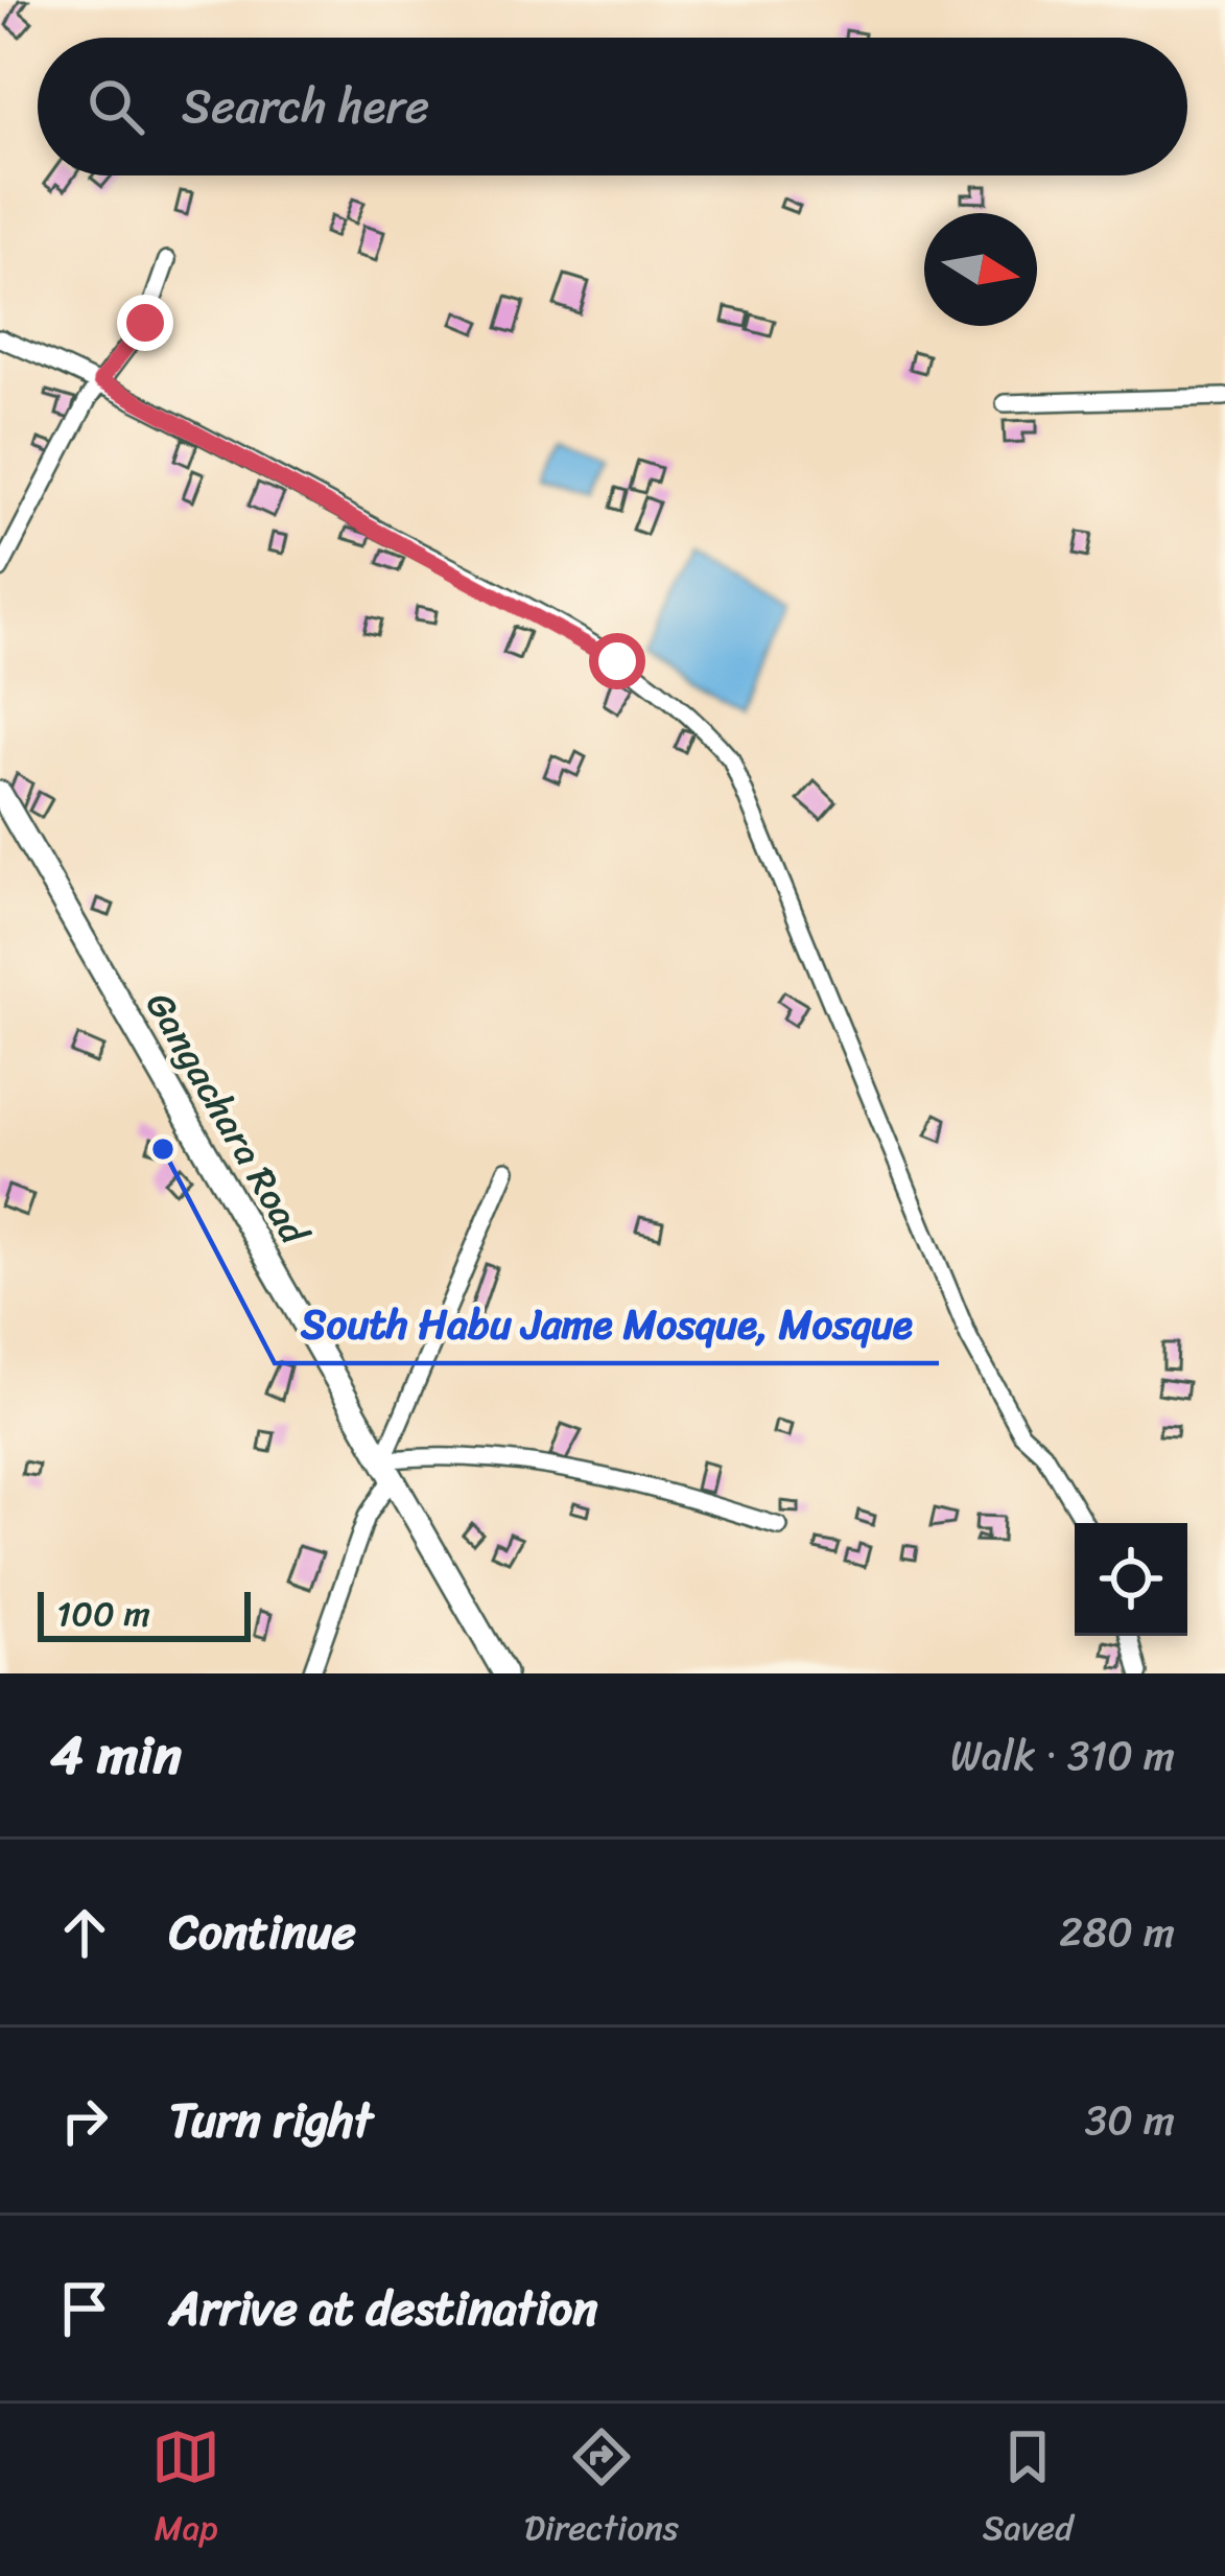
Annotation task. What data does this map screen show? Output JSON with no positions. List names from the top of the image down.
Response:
{
  "streets": {
    "main road": ["Gangachara Road"]
  },
  "places": ["South Habu Jame Mosque, Mosque"],
  "scale_bar": "100 m",
  "north": "right",
  "page": {
    "search": "Search here",
    "scale": "100 m",
    "heading": ["4 min", "Walk · 310 m"],
    "list": [
      ["Continue", "280 m"],
      ["Turn right", "30 m"],
      "Arrive at destination"
    ],
    "nav": ["Map", "Directions", "Saved"]
  }
}
